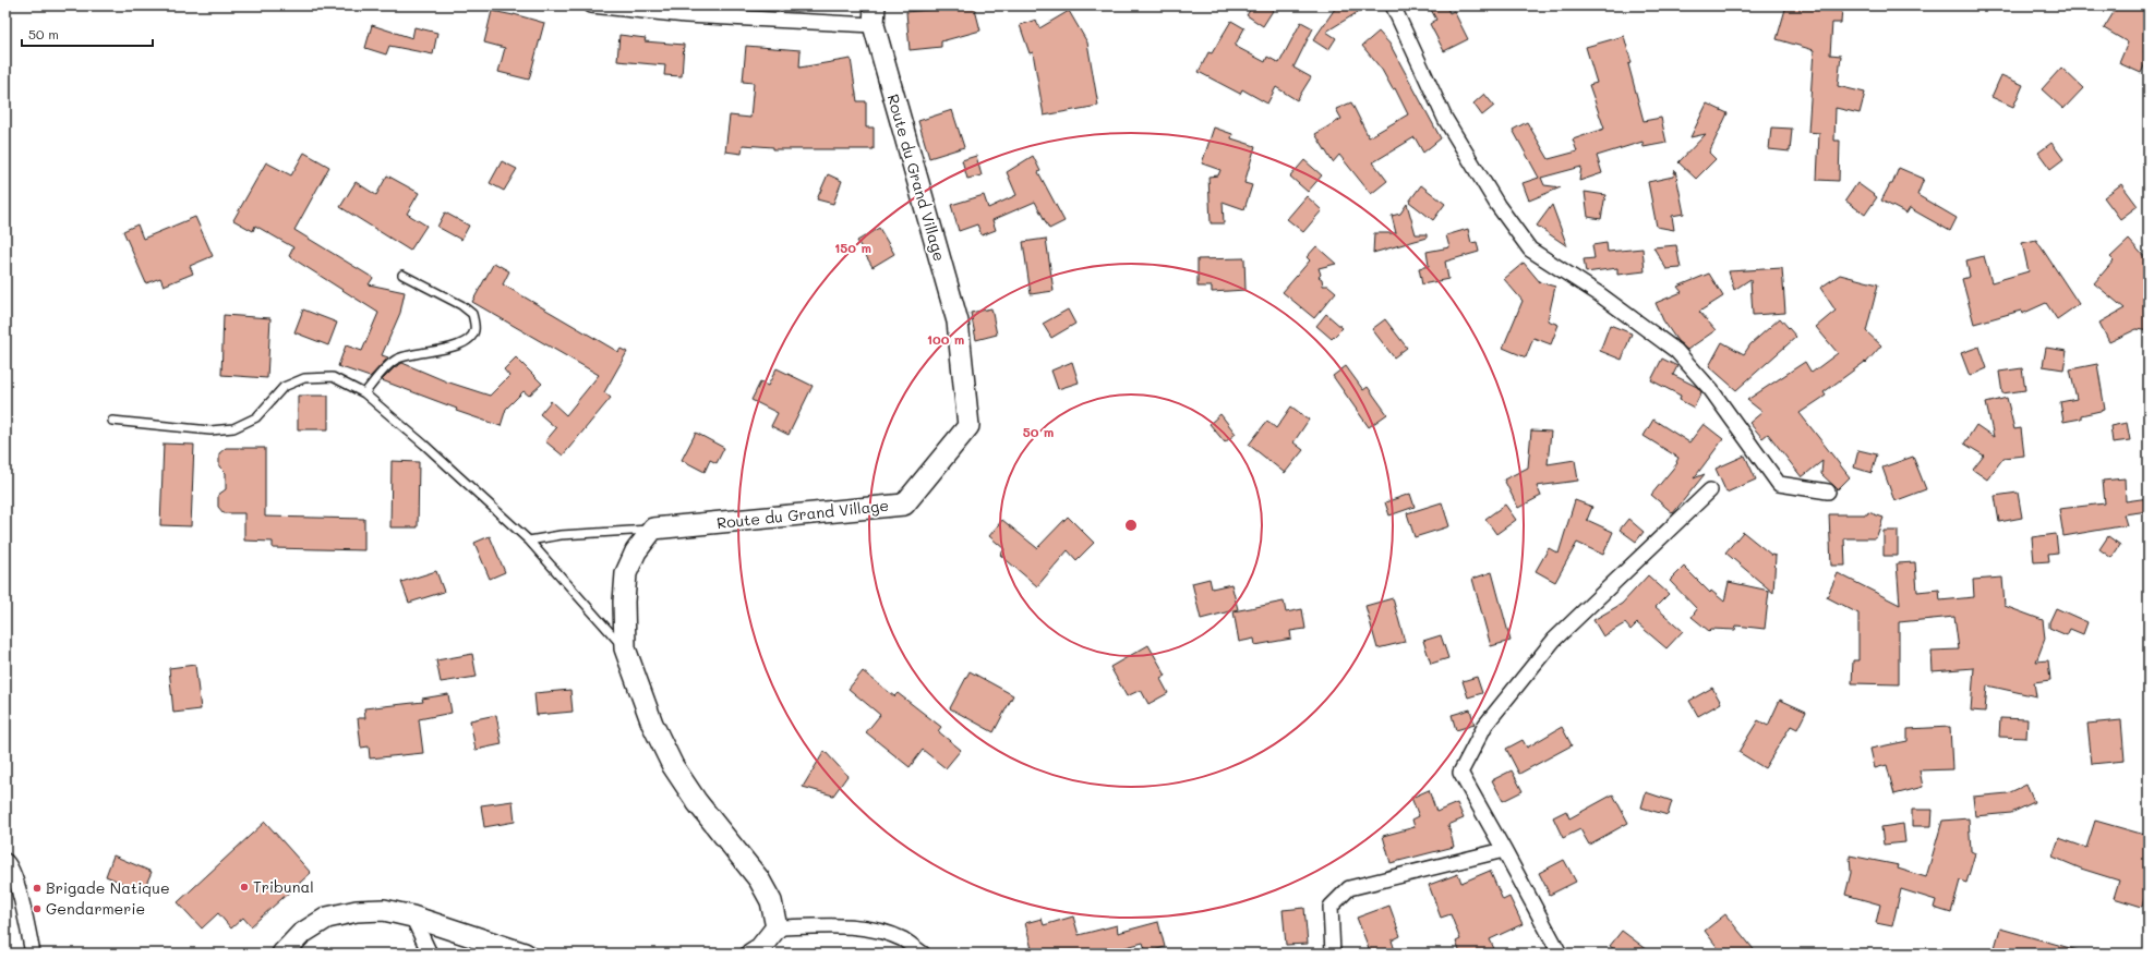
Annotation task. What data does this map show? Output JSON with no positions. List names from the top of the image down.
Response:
{
  "streets": {
    "street": ["Route du Grand Village"]
  },
  "places": ["Tribunal", "Brigade Natique", "Gendarmerie"],
  "scale_bar": "50 m",
  "rings": ["150 m", "100 m", "50 m"]
}
